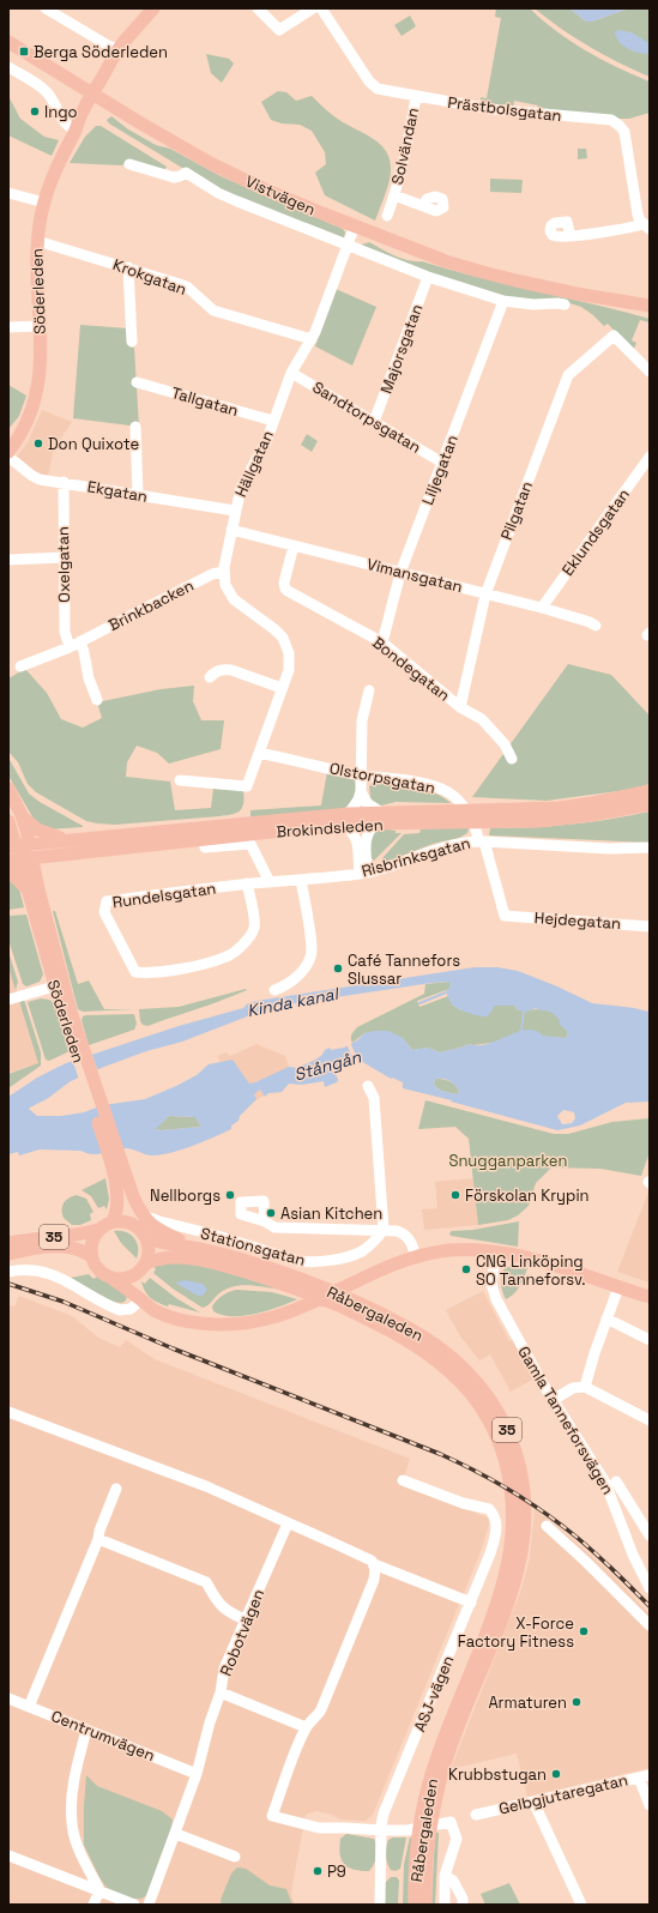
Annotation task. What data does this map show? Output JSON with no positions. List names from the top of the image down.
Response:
{
  "streets": {
    "main road": [
      "Vistvägen",
      "Söderleden",
      "Brokindsleden",
      "35",
      "Råbergaleden"
    ],
    "street": [
      "Prästbolsgatan",
      "Solvändan",
      "Krokgatan",
      "Majorsgatan",
      "Tallgatan",
      "Sandtorpsgatan",
      "Hällgatan",
      "Liljegatan",
      "Ekgatan",
      "Pilgatan",
      "Eklundsgatan",
      "Oxelgatan",
      "Vimansgatan",
      "Brinkbacken",
      "Bondegatan",
      "Olstorpsgatan",
      "Risbrinksgatan",
      "Rundelsgatan",
      "Hejdegatan",
      "Stationsgatan",
      "Gamla Tanneforsvägen",
      "Robotvägen",
      "ASJ-vägen",
      "Centrumvägen",
      "Gelbgjutaregatan"
    ]
  },
  "crossings": [
    ["Prästbolsgatan", "Solvändan"],
    ["Vistvägen", "Söderleden"],
    ["Vistvägen", "Majorsgatan"],
    ["Vistvägen", "Hällgatan"],
    ["Vistvägen", "Liljegatan"],
    ["Krokgatan", "Söderleden"],
    ["Krokgatan", "Hällgatan"],
    ["Söderleden", "Brokindsleden"],
    ["Söderleden", "35"],
    ["Söderleden", "Stationsgatan"],
    ["Söderleden", "Råbergaleden"],
    ["Majorsgatan", "Sandtorpsgatan"],
    ["Tallgatan", "Hällgatan"],
    ["Sandtorpsgatan", "Hällgatan"],
    ["Sandtorpsgatan", "Liljegatan"],
    ["Hällgatan", "Ekgatan"],
    ["Hällgatan", "Vimansgatan"],
    ["Hällgatan", "Brinkbacken"],
    ["Hällgatan", "Olstorpsgatan"],
    ["Liljegatan", "Vimansgatan"],
    ["Liljegatan", "Bondegatan"],
    ["Ekgatan", "Oxelgatan"],
    ["Pilgatan", "Vimansgatan"],
    ["Pilgatan", "Bondegatan"],
    ["Eklundsgatan", "Vimansgatan"],
    ["Oxelgatan", "Brinkbacken"],
    ["Vimansgatan", "Bondegatan"],
    ["Olstorpsgatan", "Risbrinksgatan"],
    ["Olstorpsgatan", "Hejdegatan"],
    ["Risbrinksgatan", "Rundelsgatan"],
    ["35", "Råbergaleden"],
    ["Robotvägen", "Centrumvägen"]
  ],
  "water": ["Kinda kanal", "Stångån"],
  "parks": ["Snugganparken"],
  "places": {
    "transit": ["Berga Söderleden"],
    "other": [
      "Ingo",
      "Don Quixote",
      "Café Tannefors Slussar",
      "Nellborgs",
      "Förskolan Krypin",
      "Asian Kitchen",
      "CNG Linköping SO Tanneforsv.",
      "X-Force Factory Fitness",
      "Armaturen",
      "Krubbstugan",
      "P9"
    ]
  }
}
